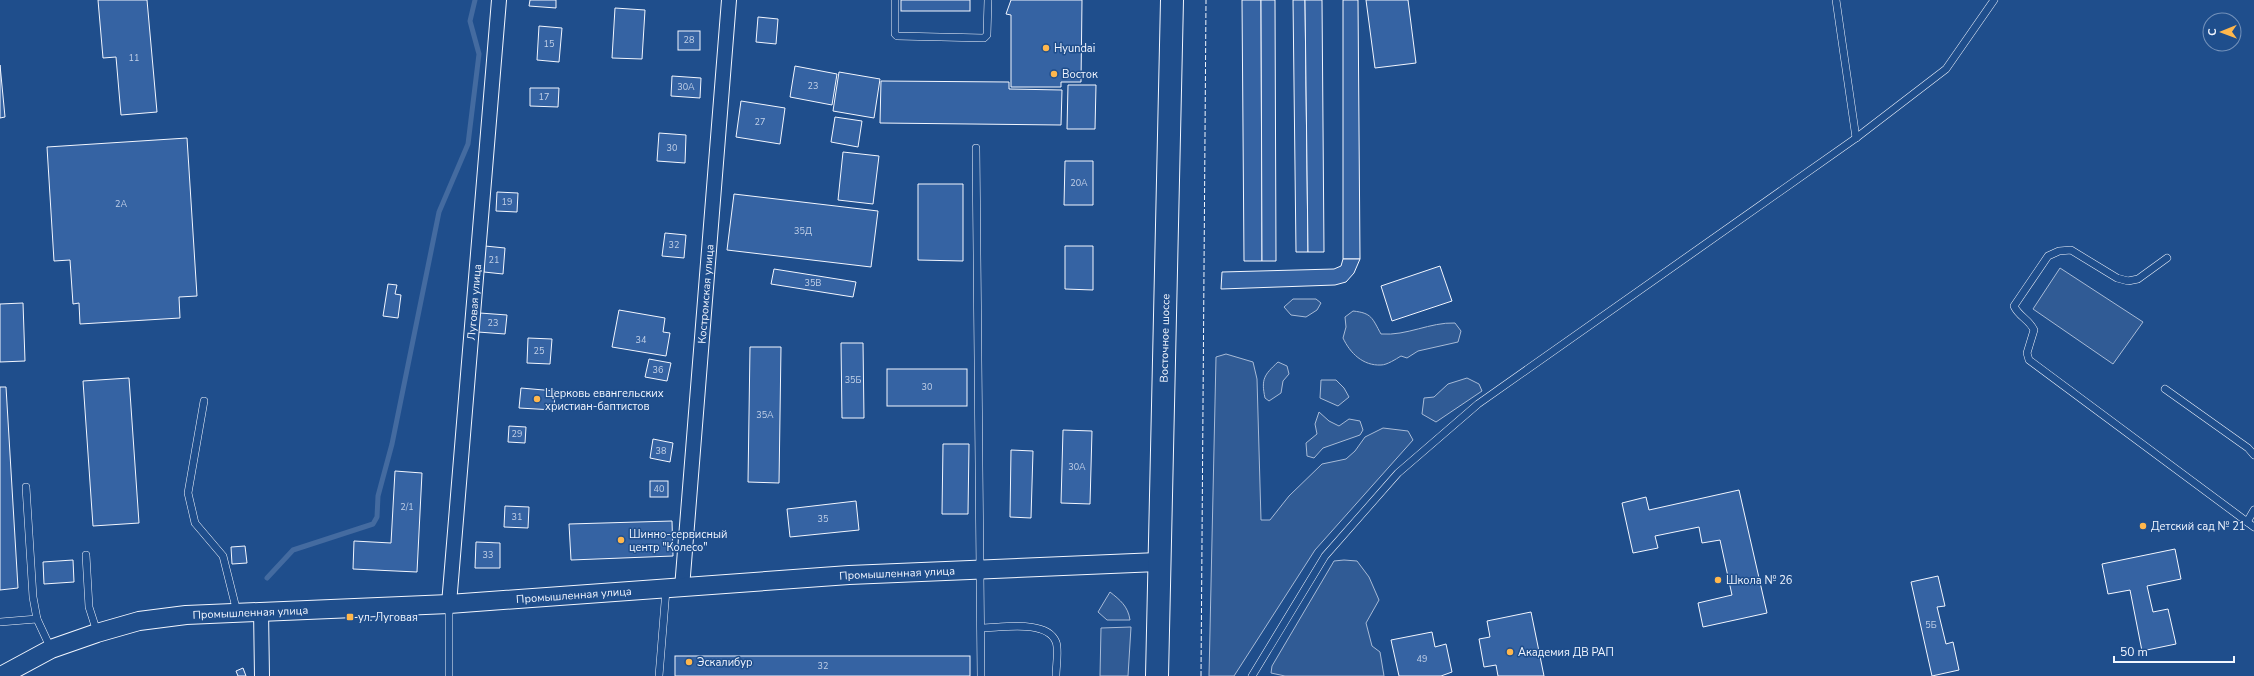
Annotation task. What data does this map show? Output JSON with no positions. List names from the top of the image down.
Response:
{
  "streets": {
    "main road": ["Восточное шоссе"],
    "street": ["Костромская улица", "Луговая улица", "Промышленная улица"]
  },
  "crossings": [
    ["Костромская улица", "Промышленная улица"],
    ["Луговая улица", "Промышленная улица"],
    ["Восточное шоссе", "Промышленная улица"]
  ],
  "places": {
    "other": [
      "Hyundai",
      "Восток",
      "Церковь евангельских христиан-баптистов",
      "Детский сад № 21",
      "Шинно-сервисный центр \"Колесо\"",
      "Школа № 26",
      "Академия ДВ РАП",
      "Эскалибур"
    ],
    "transit": ["ул. Луговая"]
  },
  "house_numbers": [
    "28",
    "15",
    "11",
    "23",
    "30А",
    "17",
    "27",
    "30",
    "20А",
    "19",
    "2А",
    "35Д",
    "32",
    "21",
    "35В",
    "23",
    "34",
    "25",
    "36",
    "35Б",
    "30",
    "35А",
    "29",
    "38",
    "30А",
    "40",
    "2/1",
    "31",
    "35",
    "33",
    "5Б",
    "49",
    "32"
  ],
  "scale_bar": "50 m",
  "north": "left"
}
